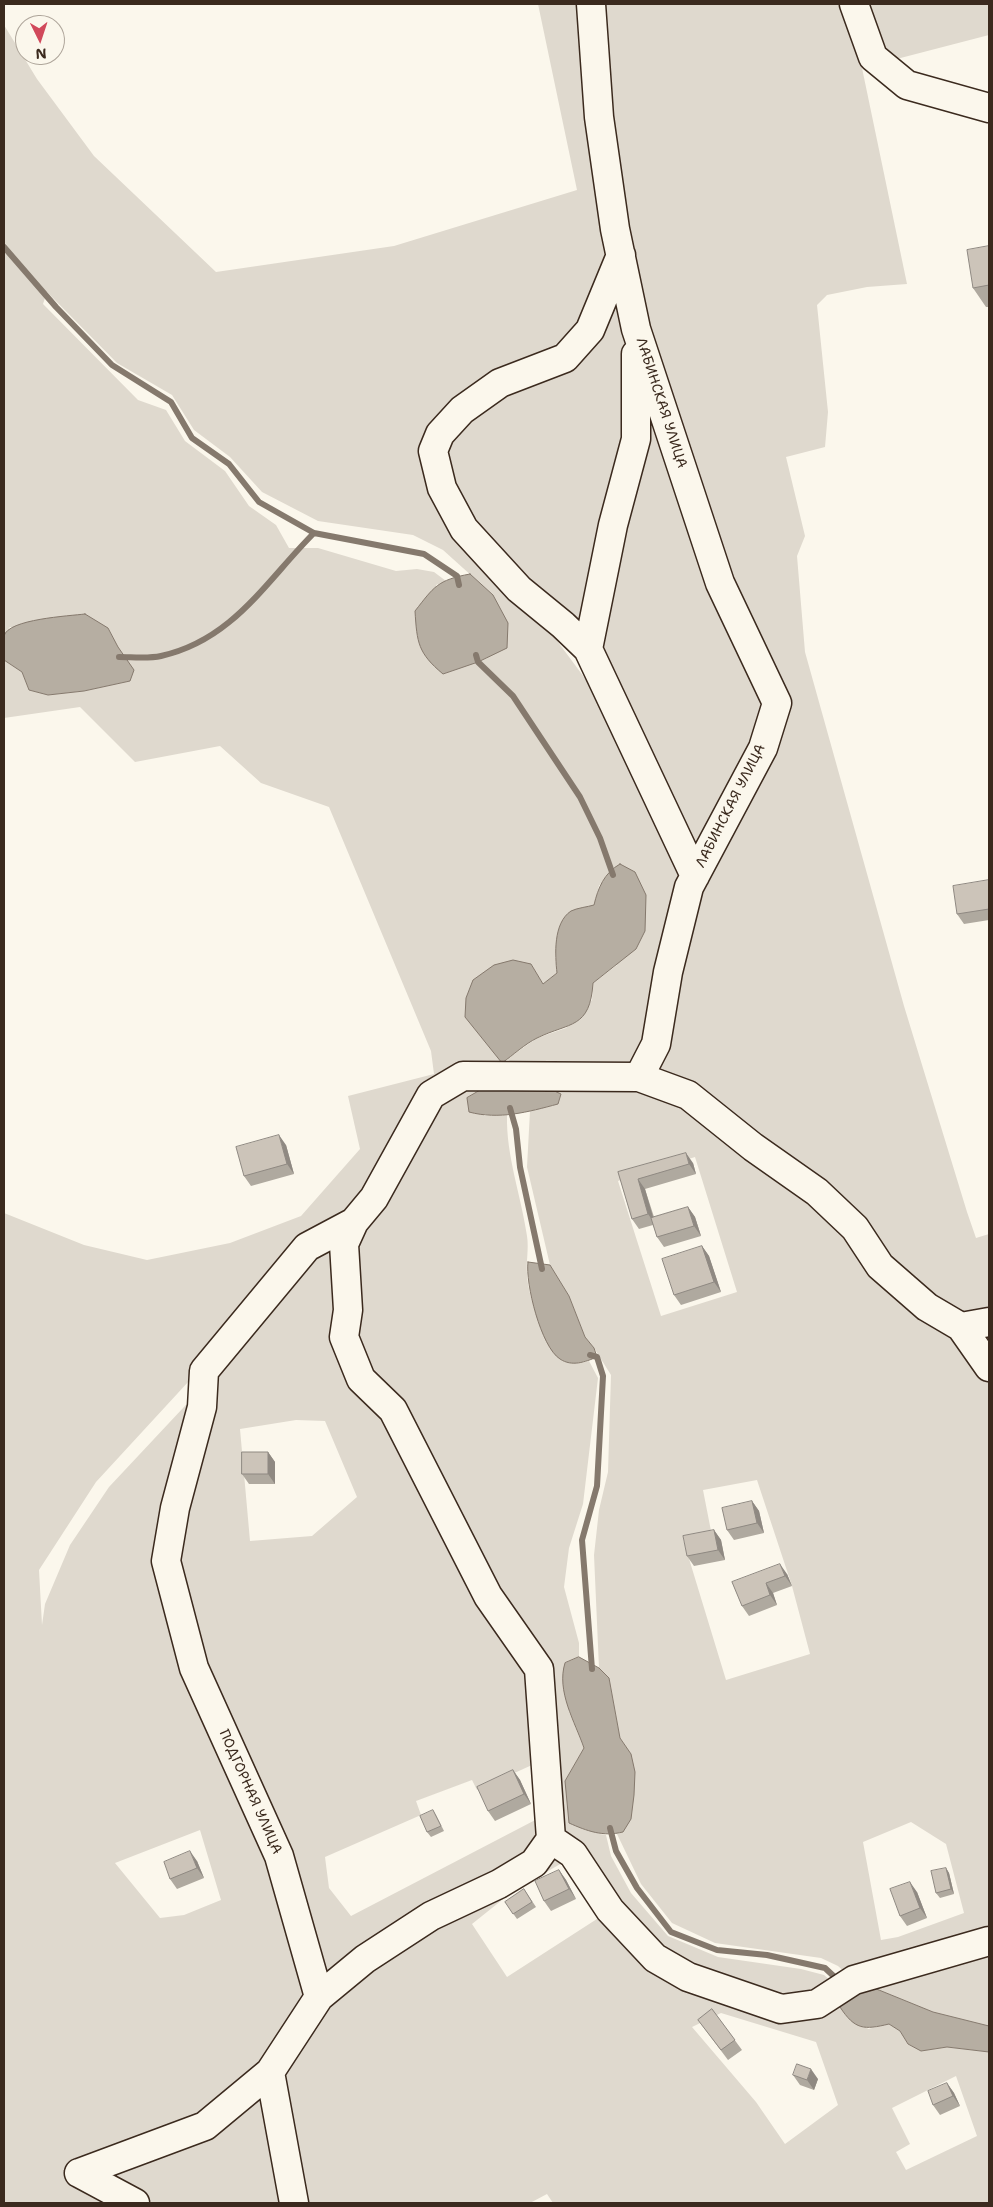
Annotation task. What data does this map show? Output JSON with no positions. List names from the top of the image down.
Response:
{
  "streets": {
    "street": ["ЛАБИНСКАЯ УЛИЦА", "ПОДГОРНАЯ УЛИЦА"]
  },
  "north": "bottom"
}
